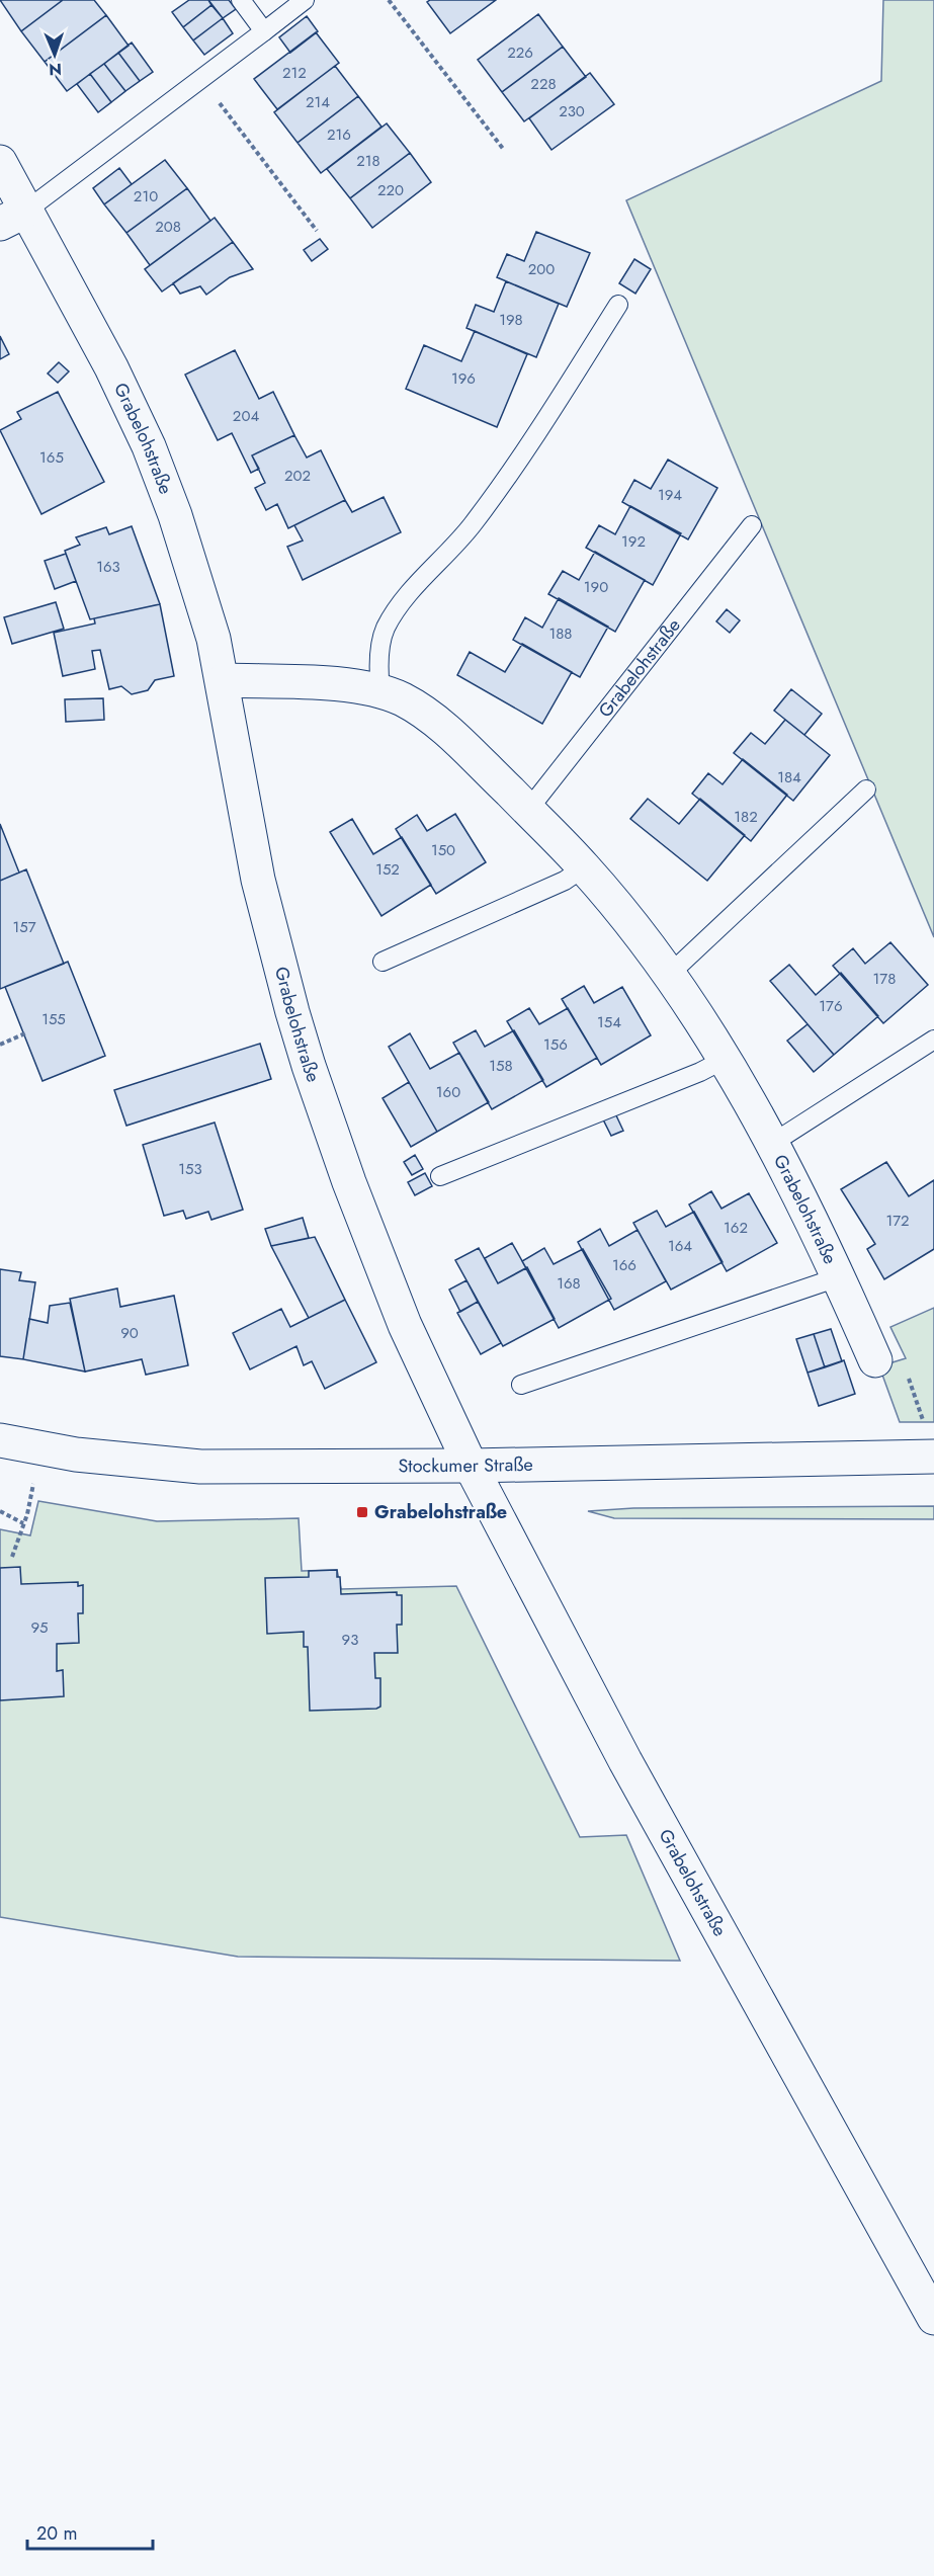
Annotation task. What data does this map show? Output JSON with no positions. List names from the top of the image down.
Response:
{
  "streets": {
    "street": ["Grabelohstraße", "Stockumer Straße"]
  },
  "crossings": [
    ["Grabelohstraße", "Stockumer Straße"]
  ],
  "places": {
    "transit": ["Grabelohstraße"]
  },
  "house_numbers": [
    "226",
    "212",
    "228",
    "214",
    "230",
    "216",
    "218",
    "220",
    "210",
    "208",
    "200",
    "198",
    "196",
    "204",
    "165",
    "202",
    "194",
    "192",
    "163",
    "190",
    "188",
    "184",
    "182",
    "150",
    "152",
    "157",
    "178",
    "176",
    "155",
    "154",
    "156",
    "158",
    "160",
    "153",
    "172",
    "162",
    "164",
    "166",
    "168",
    "90",
    "95",
    "93"
  ],
  "scale_bar": "20 m",
  "north": "bottom"
}
